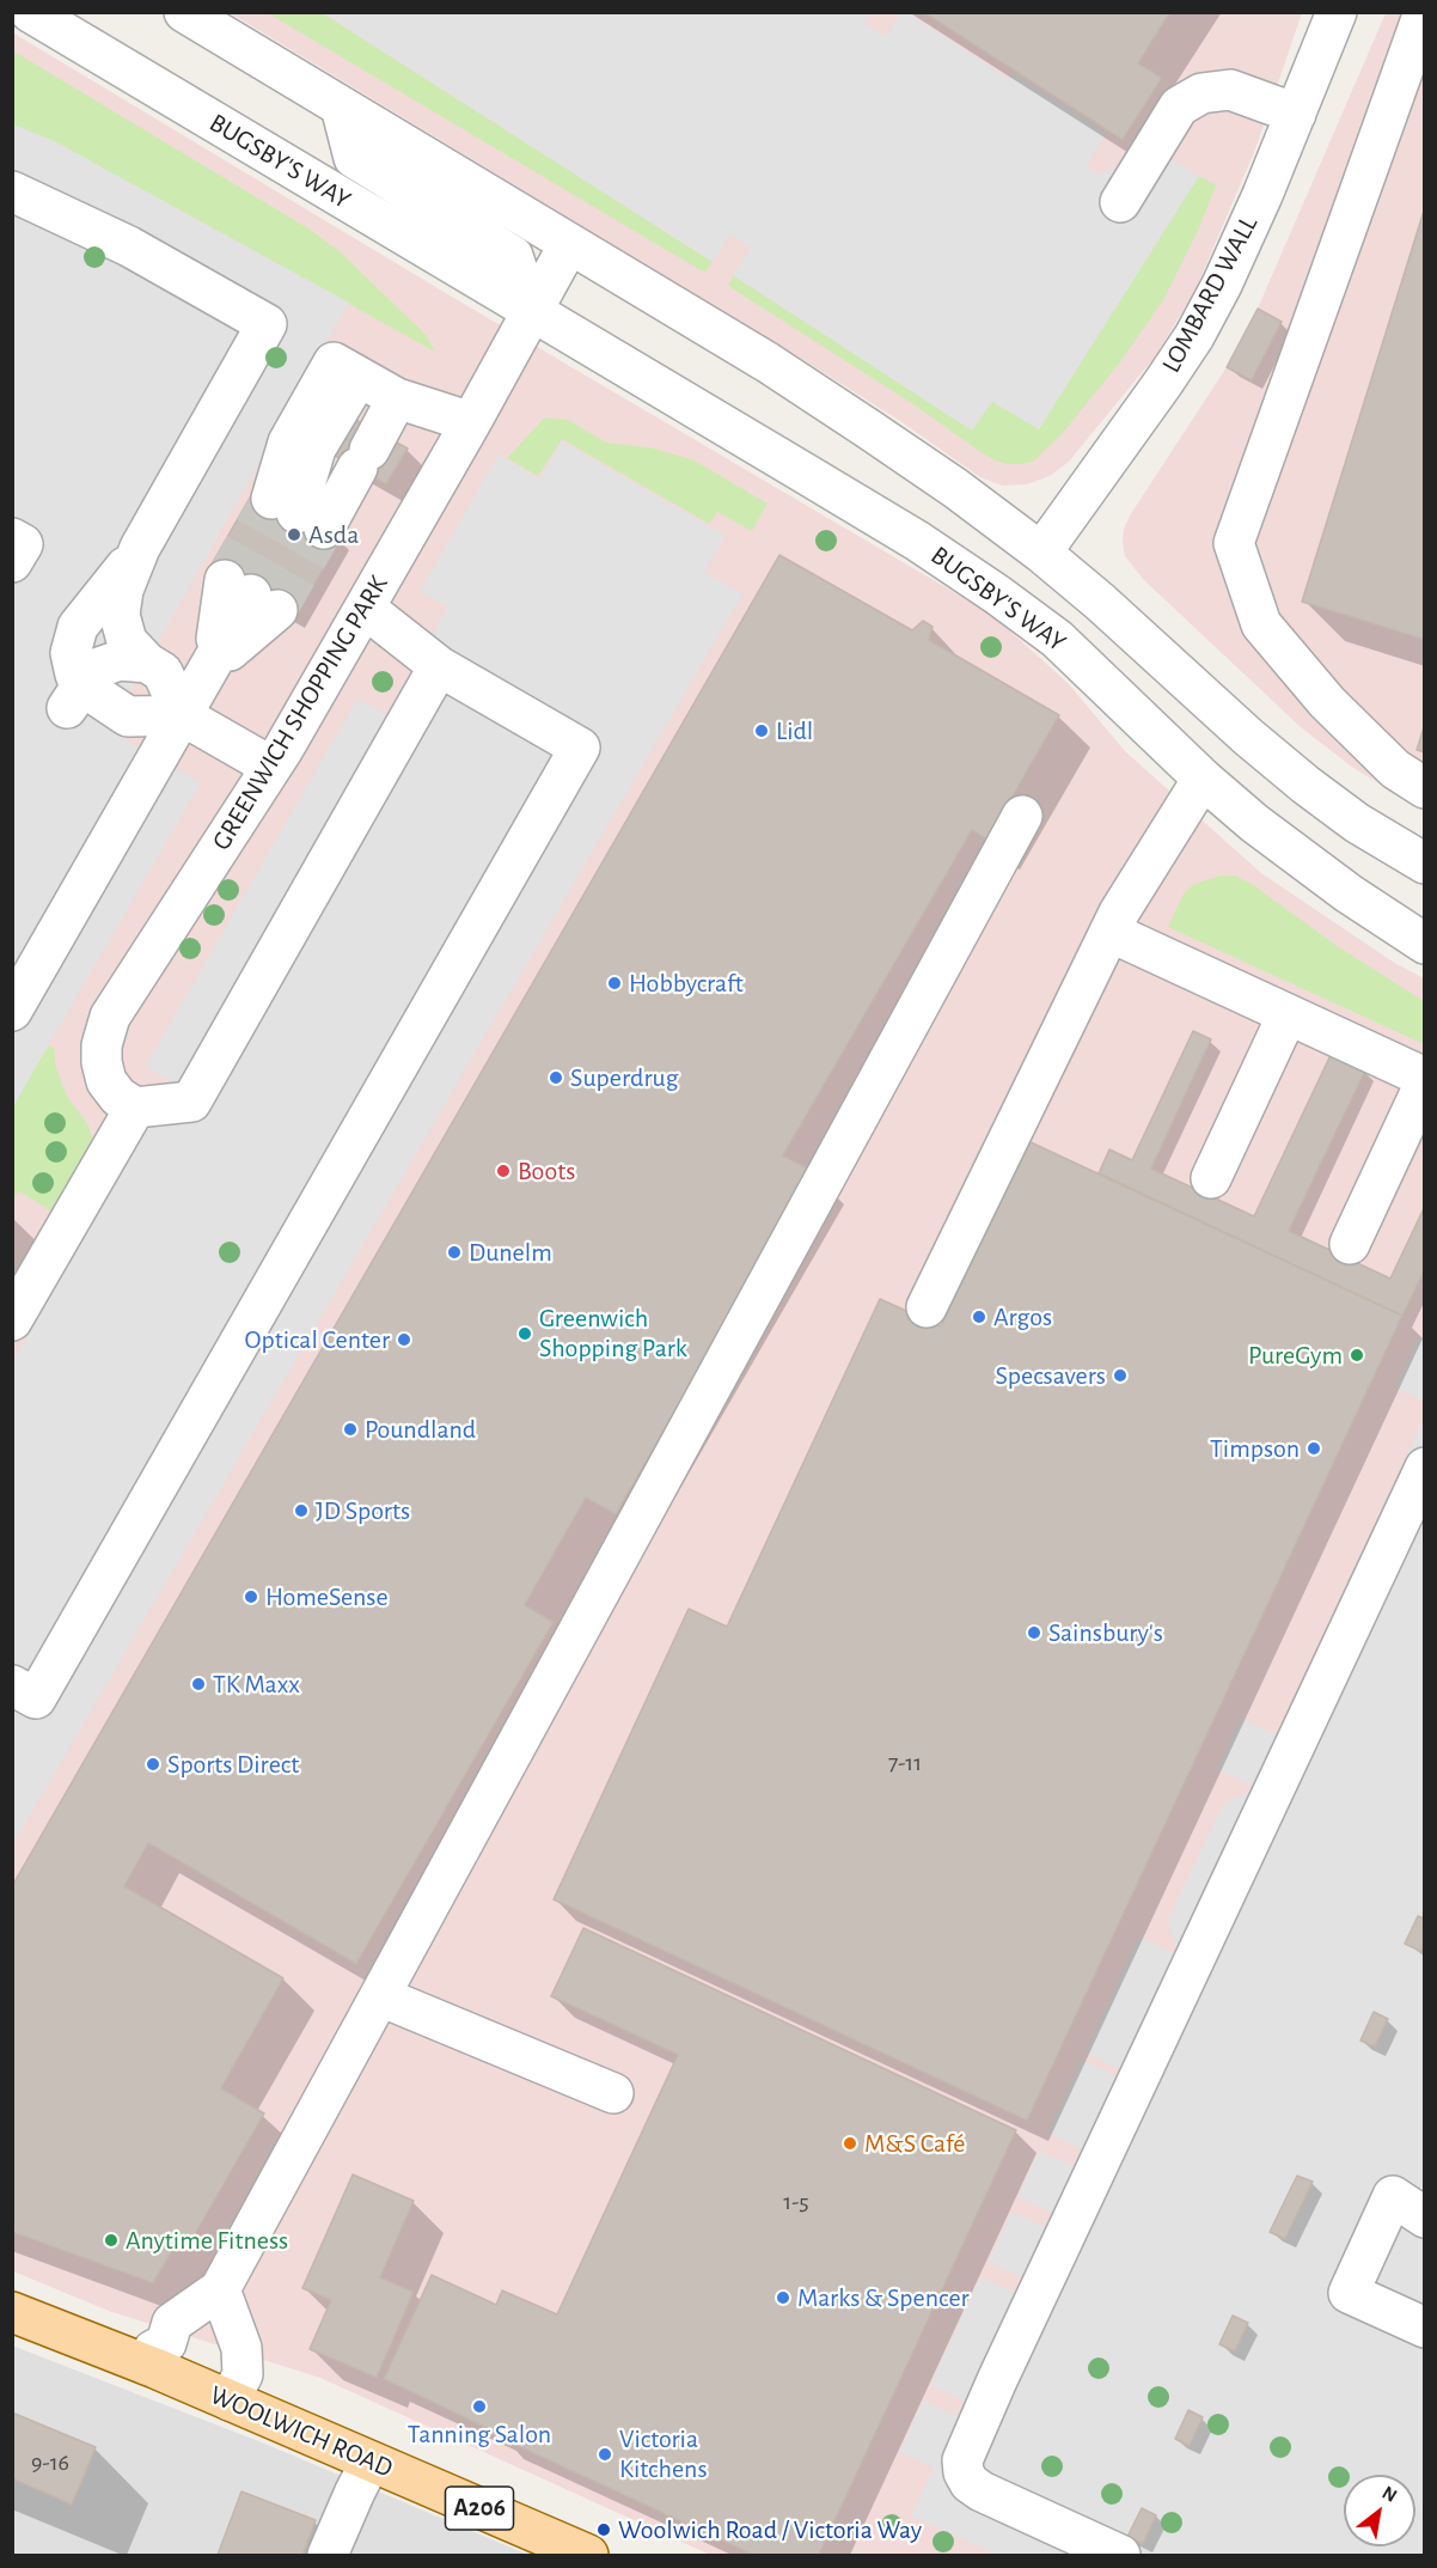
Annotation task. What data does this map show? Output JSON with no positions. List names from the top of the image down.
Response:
{
  "streets": {
    "main road": ["WOOLWICH ROAD", "A206"],
    "street": ["BUGSBY'S WAY", "LOMBARD WALL", "GREENWICH SHOPPING PARK"]
  },
  "crossings": [
    ["BUGSBY'S WAY", "GREENWICH SHOPPING PARK"]
  ],
  "places": [
    "Asda",
    "Lidl",
    "Hobbycraft",
    "Superdrug",
    "Boots",
    "Dunelm",
    "Argos",
    "Greenwich Shopping Park",
    "Optical Center",
    "PureGym",
    "Specsavers",
    "Poundland",
    "Timpson",
    "JD Sports",
    "HomeSense",
    "Sainsbury's",
    "TK Maxx",
    "Sports Direct",
    "M&S Café",
    "Anytime Fitness",
    "Marks & Spencer",
    "Tanning Salon",
    "Victoria Kitchens",
    "Woolwich Road / Victoria Way"
  ],
  "house_numbers": ["7-11", "1-5", "9-16"],
  "north": "top right"
}
